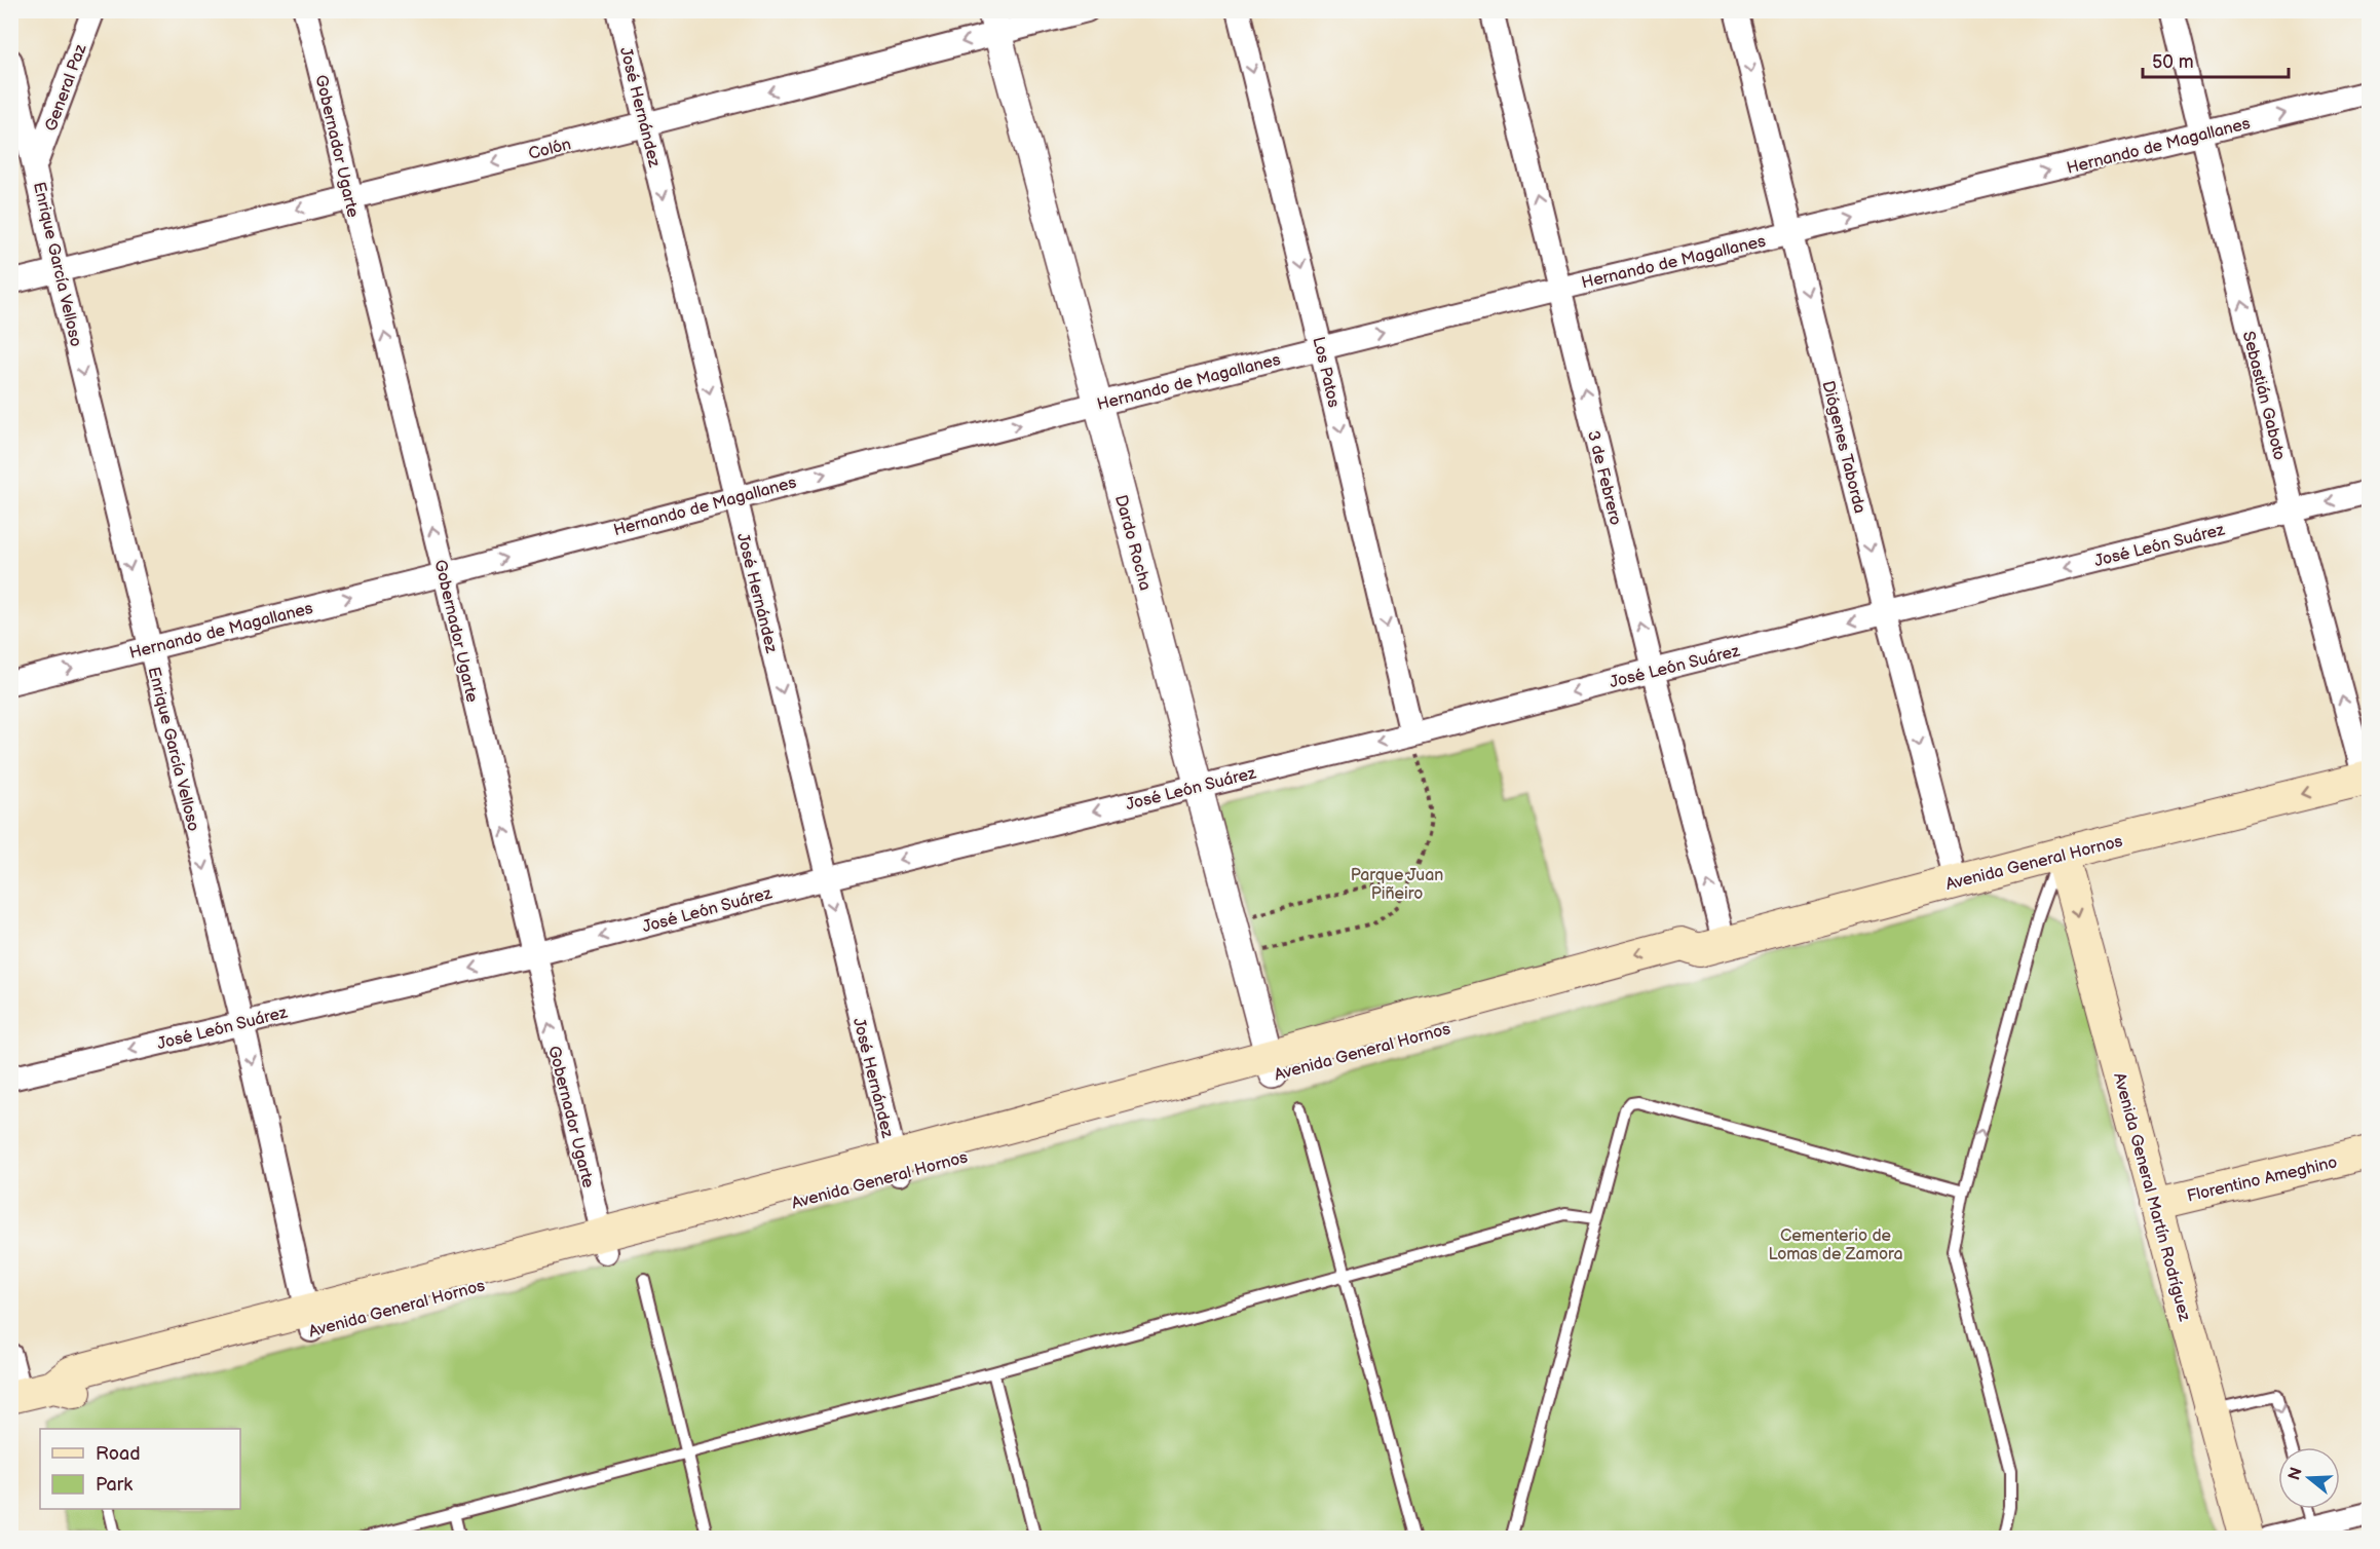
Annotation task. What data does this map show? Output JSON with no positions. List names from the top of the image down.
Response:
{
  "streets": {
    "main road": ["Avenida General Hornos", "Florentino Ameghino", "Avenida General Martín Rodríguez"],
    "street": [
      "General Paz",
      "José Hernández",
      "Hernando de Magallanes",
      "Gobernador Ugarte",
      "Colón",
      "Enrique García Velloso",
      "Los Patos",
      "Sebastián Gaboto",
      "Diógenes Taborda",
      "3 de Febrero",
      "Dardo Rocha",
      "José León Suárez"
    ]
  },
  "crossings": [
    ["General Paz", "Enrique García Velloso"],
    ["José Hernández", "Hernando de Magallanes"],
    ["José Hernández", "Colón"],
    ["José Hernández", "José León Suárez"],
    ["José Hernández", "Avenida General Hornos"],
    ["Hernando de Magallanes", "Gobernador Ugarte"],
    ["Hernando de Magallanes", "Enrique García Velloso"],
    ["Hernando de Magallanes", "Los Patos"],
    ["Hernando de Magallanes", "Sebastián Gaboto"],
    ["Hernando de Magallanes", "Diógenes Taborda"],
    ["Hernando de Magallanes", "3 de Febrero"],
    ["Hernando de Magallanes", "Dardo Rocha"],
    ["Gobernador Ugarte", "Colón"],
    ["Gobernador Ugarte", "José León Suárez"],
    ["Gobernador Ugarte", "Avenida General Hornos"],
    ["Colón", "Enrique García Velloso"],
    ["Colón", "Dardo Rocha"],
    ["Enrique García Velloso", "José León Suárez"],
    ["Enrique García Velloso", "Avenida General Hornos"],
    ["Los Patos", "José León Suárez"],
    ["Sebastián Gaboto", "José León Suárez"],
    ["Sebastián Gaboto", "Avenida General Hornos"],
    ["Diógenes Taborda", "José León Suárez"],
    ["Diógenes Taborda", "Avenida General Hornos"],
    ["3 de Febrero", "José León Suárez"],
    ["3 de Febrero", "Avenida General Hornos"],
    ["Dardo Rocha", "José León Suárez"],
    ["Dardo Rocha", "Avenida General Hornos"],
    ["Avenida General Hornos", "Avenida General Martín Rodríguez"],
    ["Florentino Ameghino", "Avenida General Martín Rodríguez"]
  ],
  "one_way": [
    "José Hernández",
    "Hernando de Magallanes",
    "Gobernador Ugarte",
    "Colón",
    "Enrique García Velloso",
    "Los Patos",
    "Sebastián Gaboto",
    "Diógenes Taborda",
    "3 de Febrero",
    "José León Suárez",
    "Avenida General Martín Rodríguez"
  ],
  "parks": ["Parque Juan Piñeiro", "Cementerio de Lomas de Zamora"],
  "legend": ["Road", "Park"],
  "scale_bar": "50 m",
  "north": "left"
}
